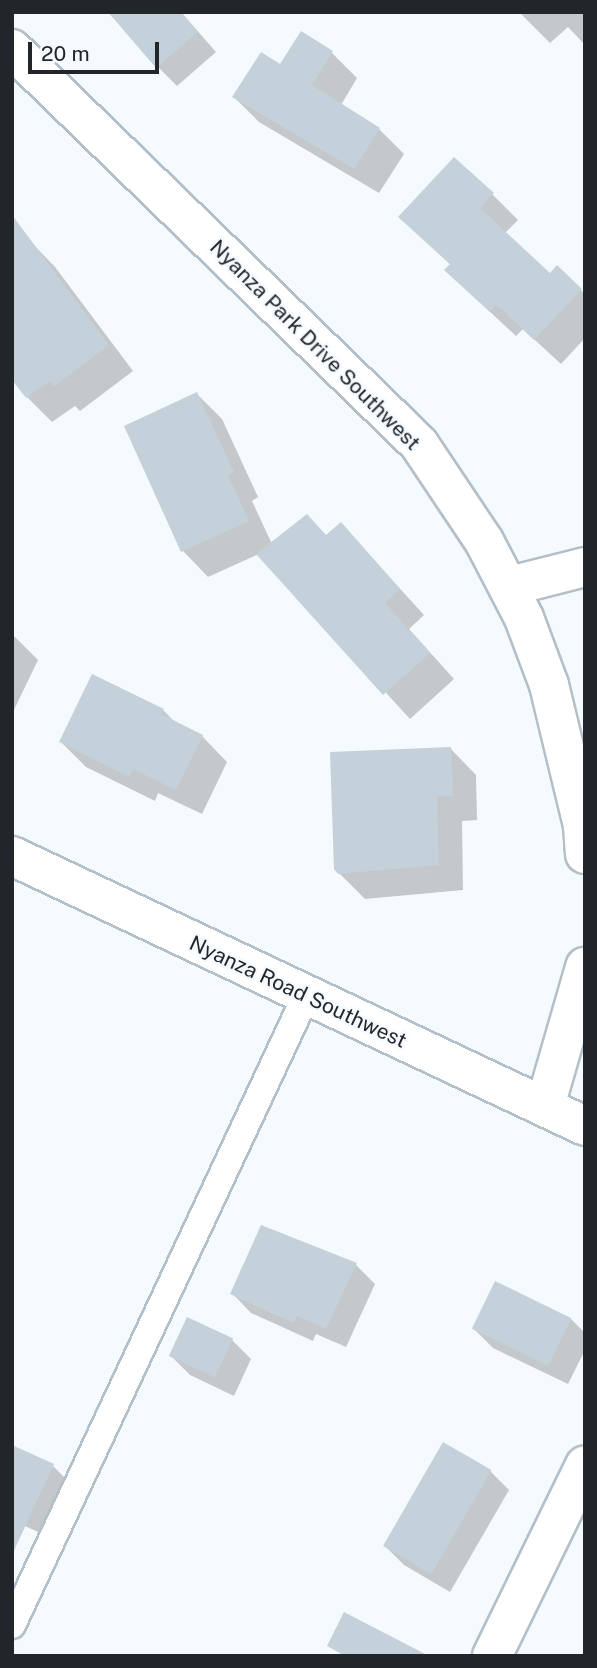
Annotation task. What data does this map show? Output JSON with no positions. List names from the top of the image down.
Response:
{
  "streets": {
    "street": ["Nyanza Park Drive Southwest", "Nyanza Road Southwest"]
  },
  "scale_bar": "20 m"
}
